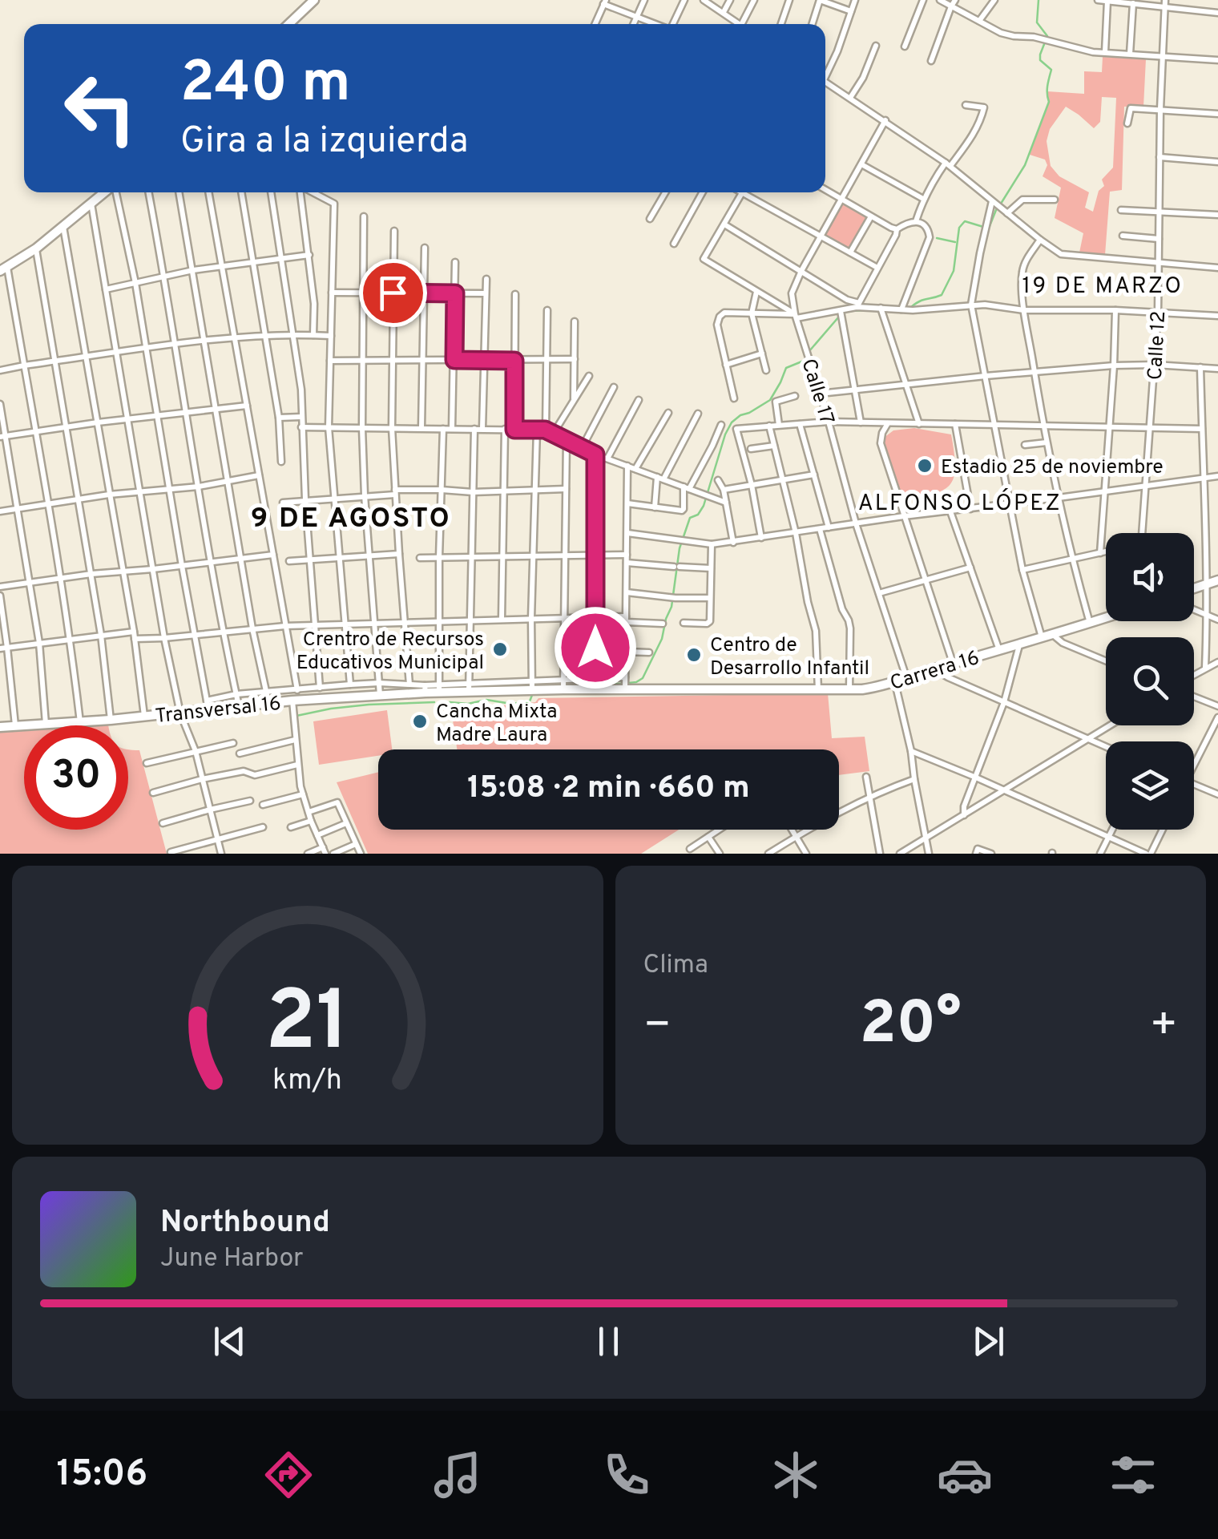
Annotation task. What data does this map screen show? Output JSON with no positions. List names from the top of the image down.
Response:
{
  "streets": {
    "main road": ["Carrera 16", "Transversal 16"],
    "street": ["Calle 12", "Calle 17"]
  },
  "crossings": [
    ["Calle 17", "Carrera 16"],
    ["Carrera 16", "Transversal 16"]
  ],
  "districts": ["19 DE MARZO", "ALFONSO LÓPEZ", "9 DE AGOSTO"],
  "places": [
    "Estadio 25 de noviembre",
    "Crentro de Recursos Educativos Municipal",
    "Centro de Desarrollo Infantil",
    "Cancha Mixta Madre Laura"
  ],
  "page": {
    "turn": ["240 m", "Gira a la izquierda"],
    "limit": "30",
    "trip": "15:08 · 2 min · 660 m",
    "tile": "Clima",
    "heat": ["−", "20°", "+"],
    "song": ["Northbound", "June Harbor"],
    "tabs": "15:06",
    "gauge": ["21", "km/h"]
  }
}
